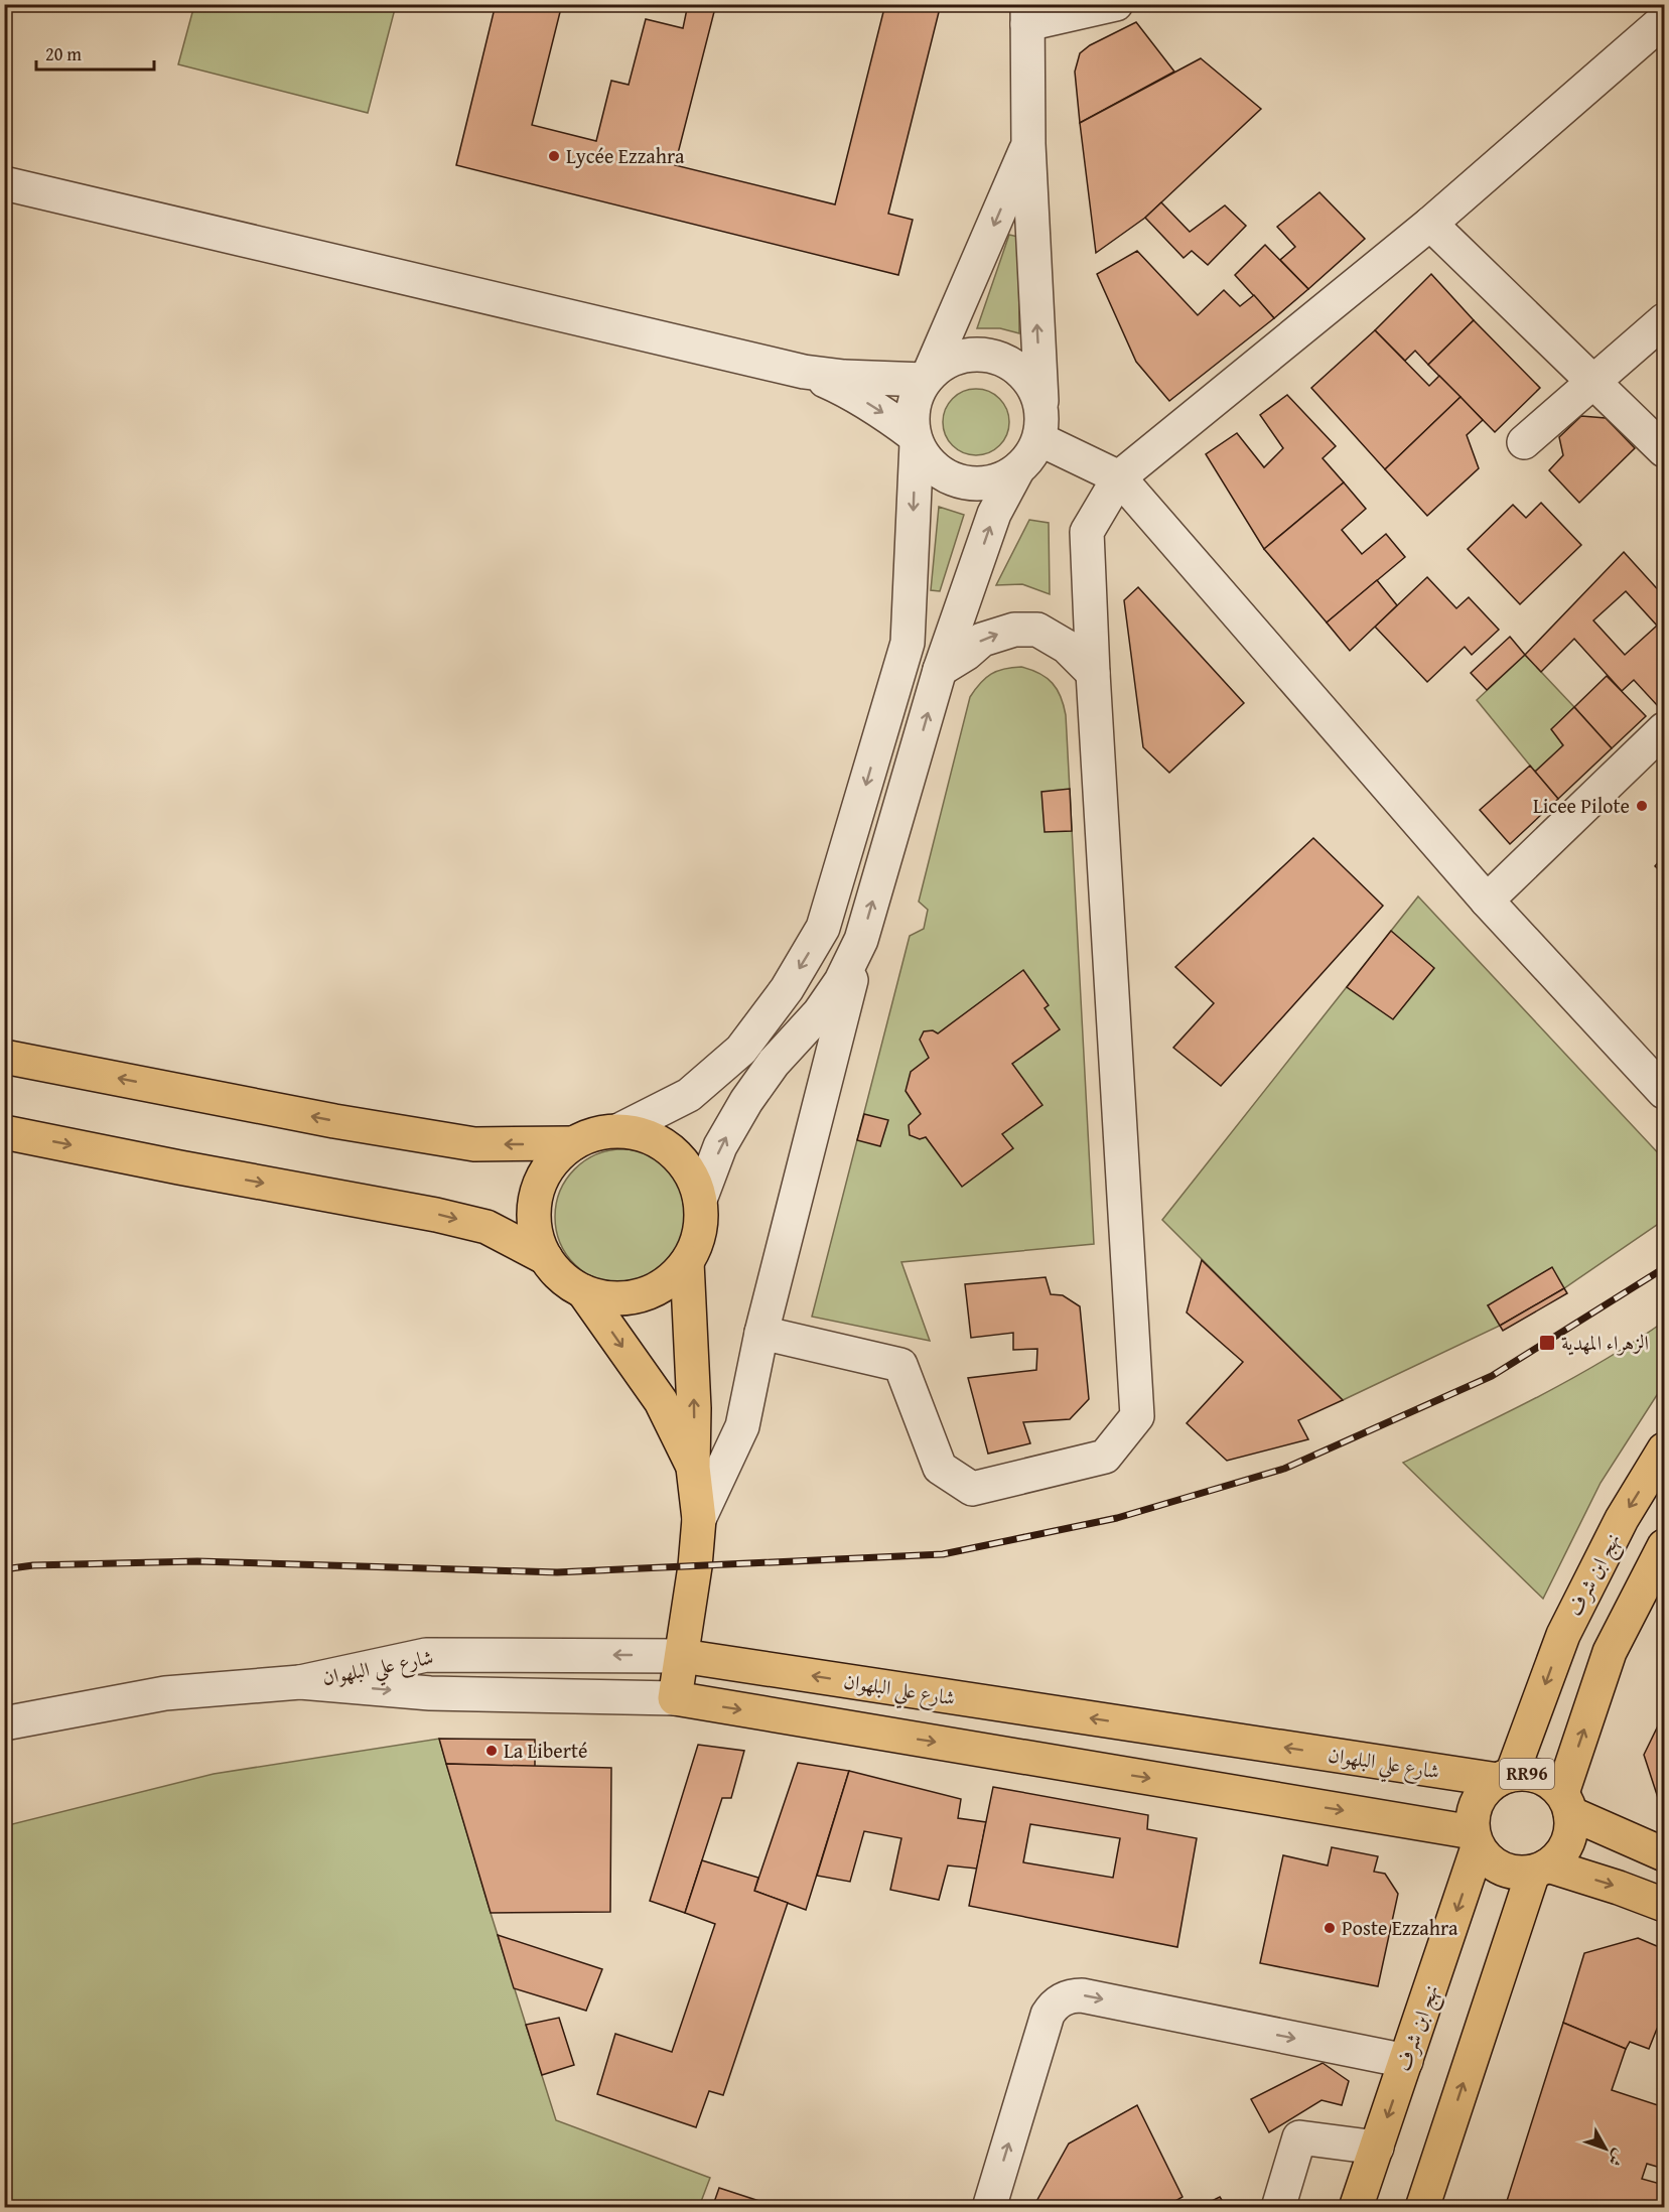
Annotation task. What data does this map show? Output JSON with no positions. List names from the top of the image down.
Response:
{
  "streets": {
    "main road": ["نهج ابن شرف", "شارع علي البلهوان", "RR96"]
  },
  "crossings": [
    ["نهج ابن شرف", "شارع علي البلهوان"],
    ["نهج ابن شرف", "RR96"],
    ["شارع علي البلهوان", "RR96"]
  ],
  "places": {
    "other": [
      "Lycée Ezzahra",
      "Licee Pilote",
      "La Liberté",
      "Poste Ezzahra"
    ],
    "transit": ["الزهراء المهدية"]
  },
  "scale_bar": "20 m",
  "north": "bottom right"
}
